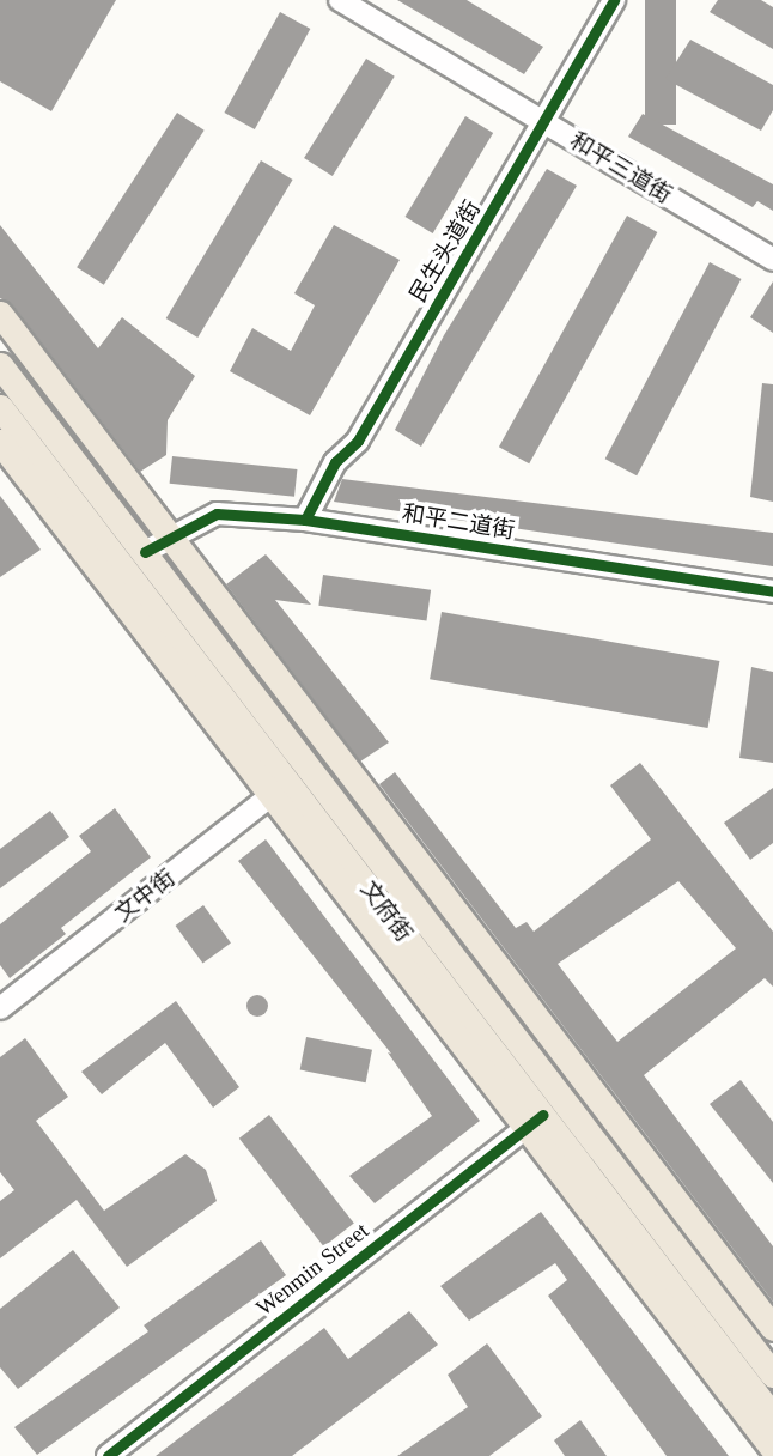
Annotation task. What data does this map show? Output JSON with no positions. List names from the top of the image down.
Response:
{
  "streets": {
    "main road": ["文府街"],
    "street": [
      "和平三道街",
      "民生头道街",
      "和平二道街",
      "文中街",
      "Wenmin Street"
    ]
  },
  "crossings": [
    ["和平三道街", "民生头道街"],
    ["民生头道街", "和平二道街"],
    ["和平二道街", "文府街"],
    ["文中街", "文府街"],
    ["文府街", "Wenmin Street"]
  ]
}
